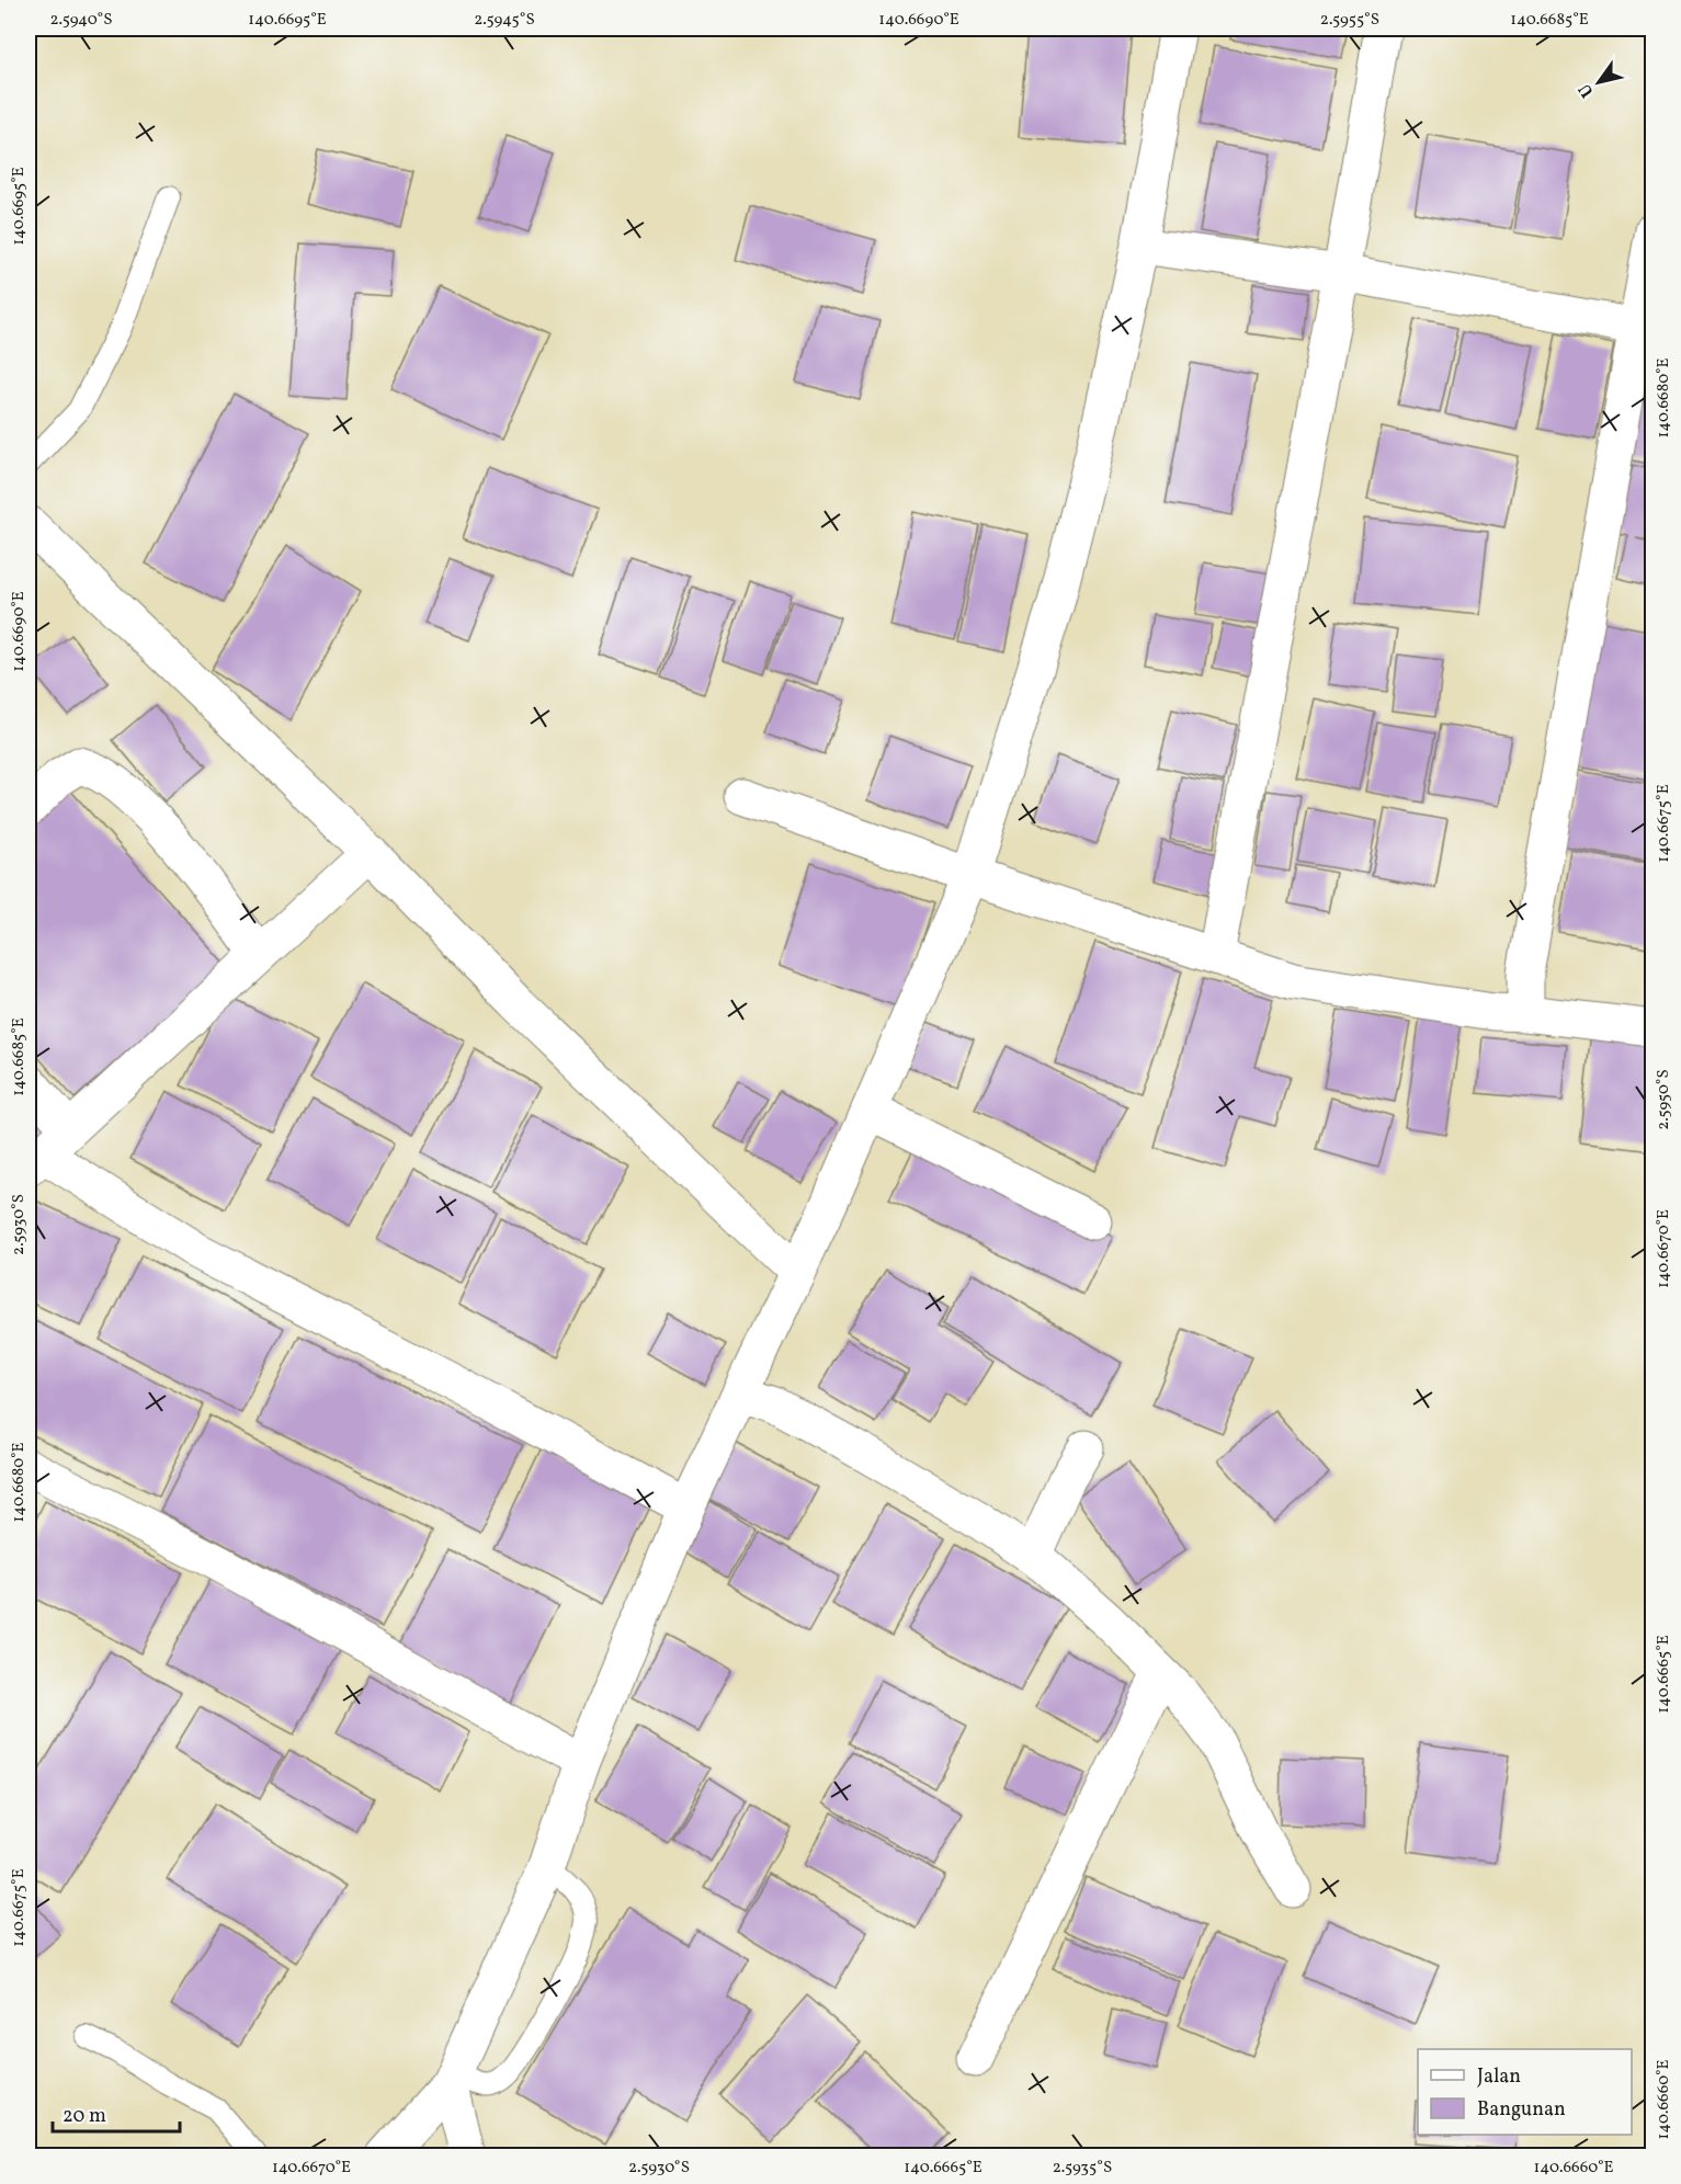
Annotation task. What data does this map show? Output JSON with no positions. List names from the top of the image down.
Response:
{
  "legend": ["Jalan", "Bangunan"],
  "scale_bar": "20 m",
  "north": "bottom left",
  "coordinates": [
    "2.5940°S",
    "140.6695°E",
    "2.5945°S",
    "140.6690°E",
    "2.5955°S",
    "140.6685°E",
    "140.6680°E",
    "140.6675°E",
    "2.5950°S",
    "2.5930°S",
    "140.6670°E",
    "140.6665°E",
    "140.6660°E",
    "2.5935°S"
  ]
}
